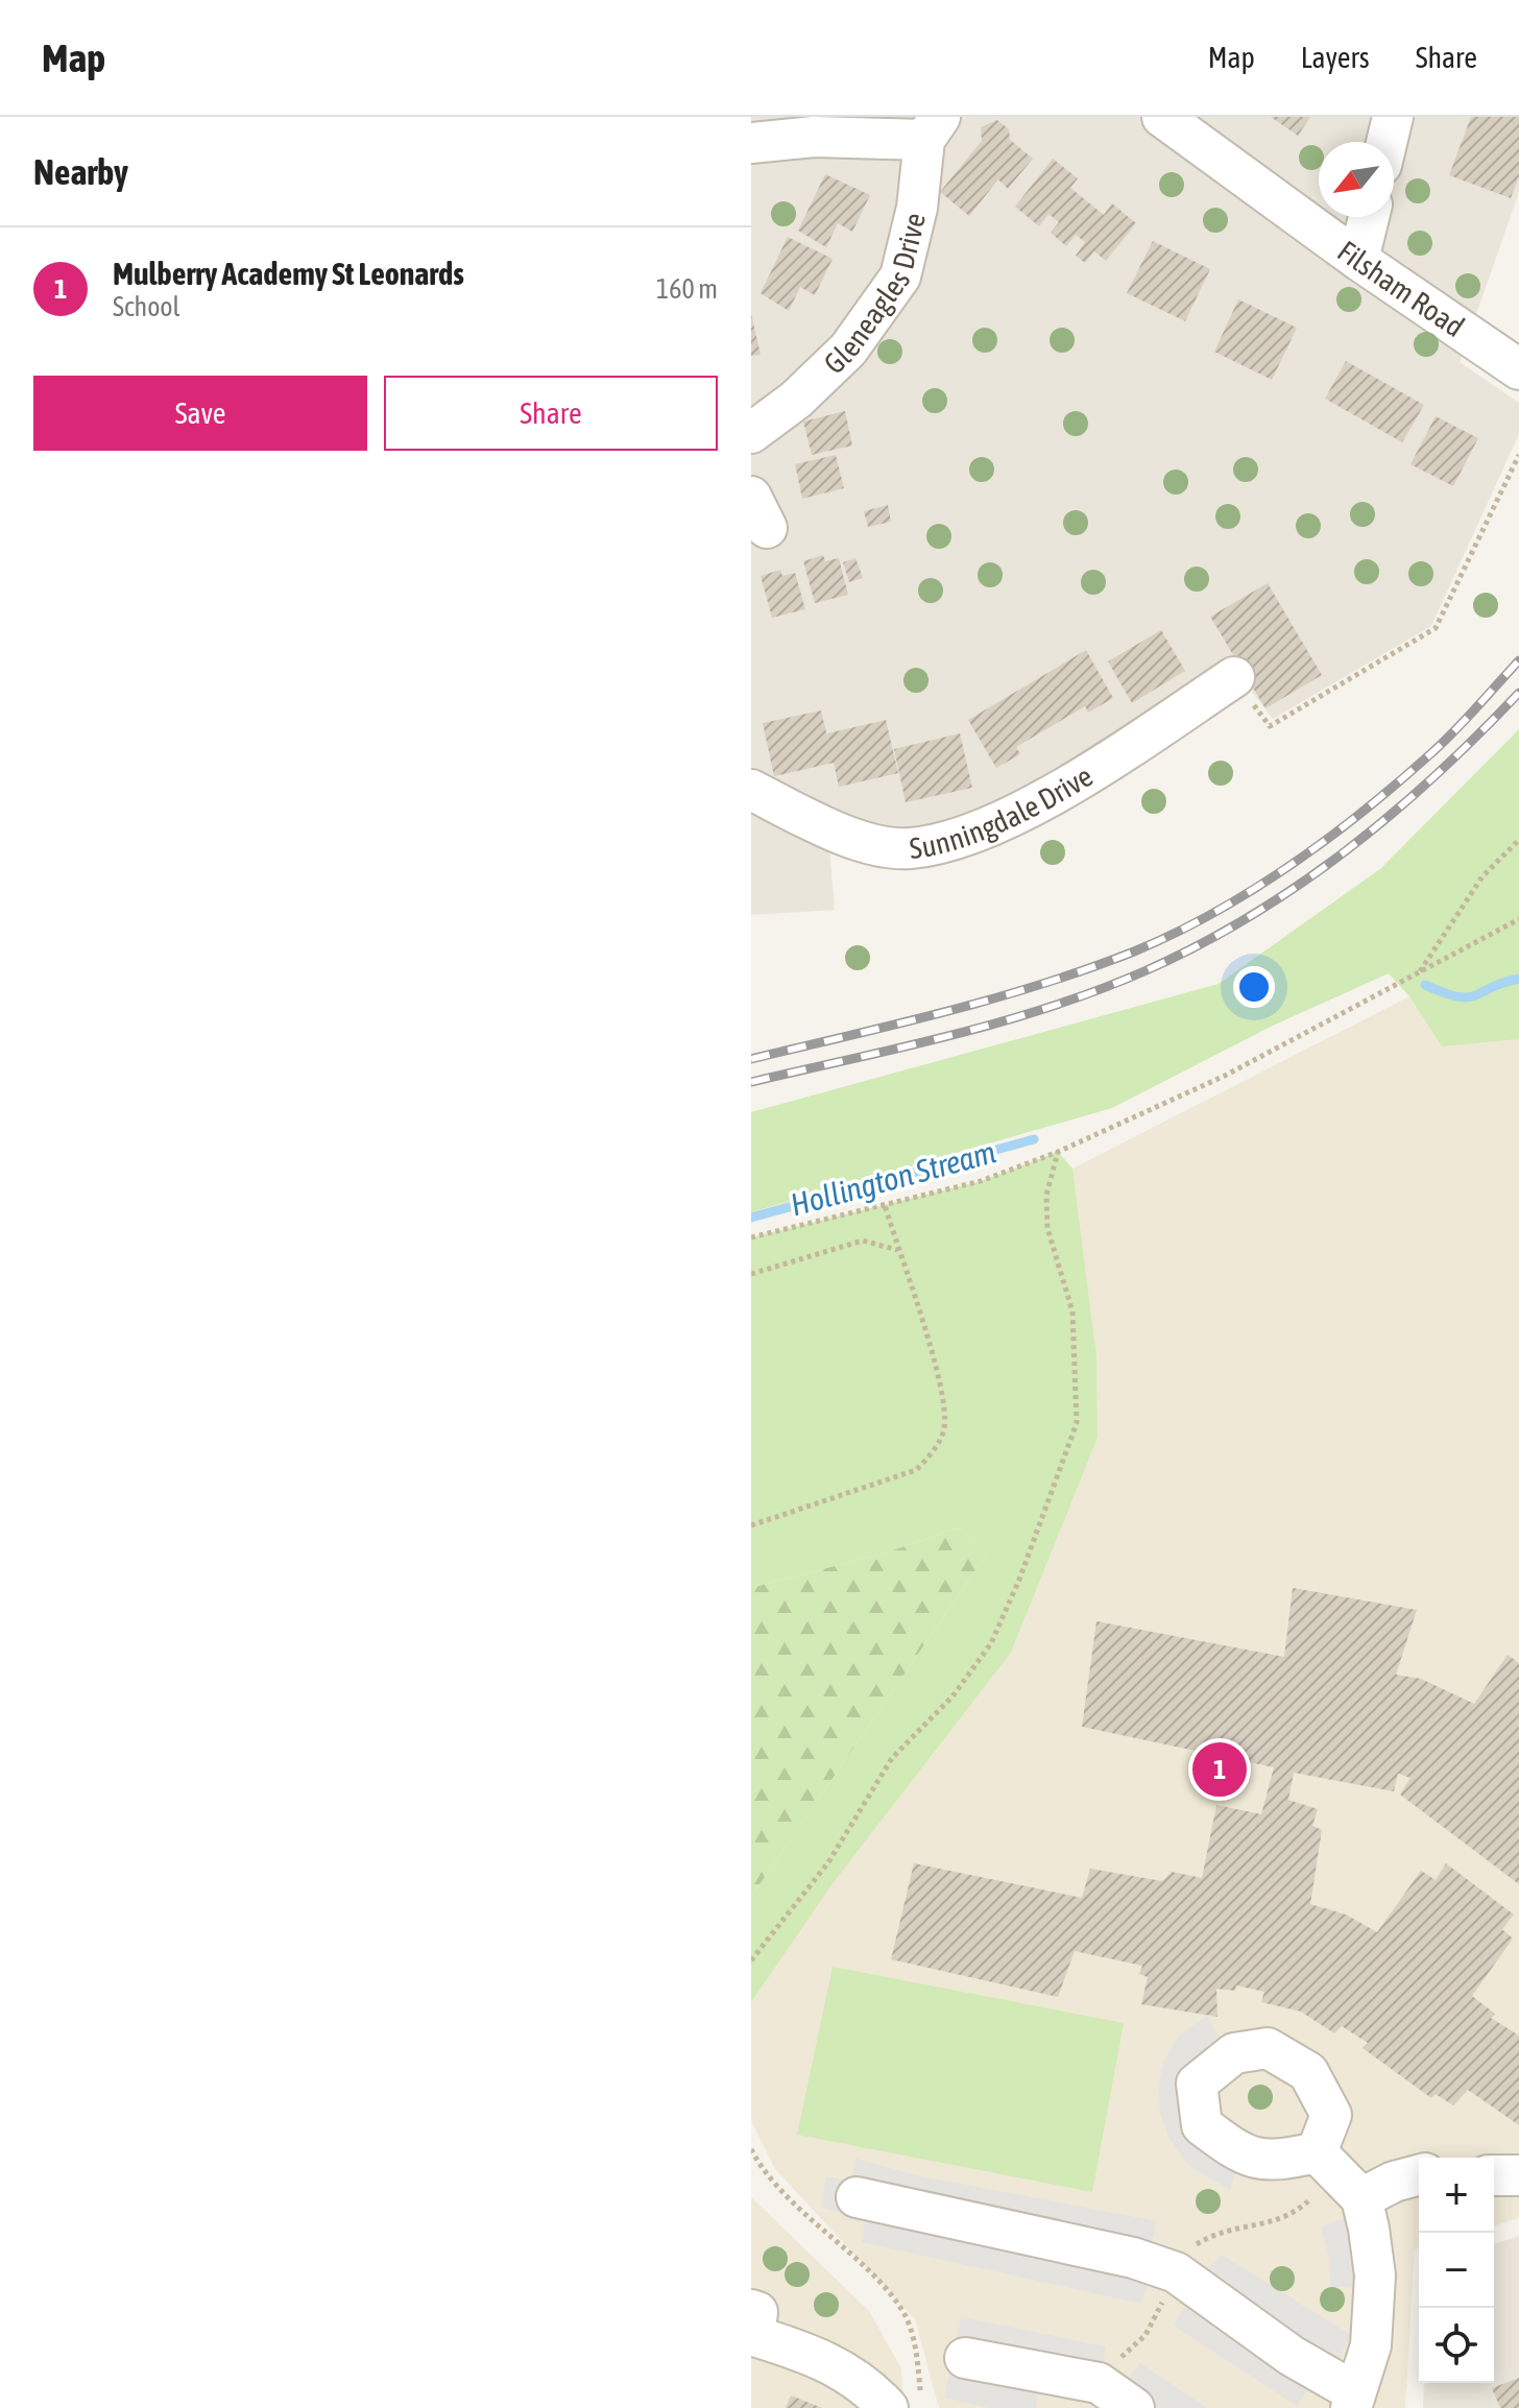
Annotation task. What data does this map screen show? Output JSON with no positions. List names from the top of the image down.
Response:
{
  "streets": {
    "street": ["Gleneagles Drive", "Filsham Road", "Sunningdale Drive"]
  },
  "water": ["Hollington Stream"],
  "north": "bottom left",
  "page": {
    "header": "Map",
    "nav": ["Map", "Layers", "Share"],
    "heading": "Nearby",
    "list": [
      {
        "mark": "1",
        "name": "Mulberry Academy St Leonards",
        "note": "School",
        "value": "160 m"
      }
    ],
    "buttons": ["Save", "Share"],
    "pins": "1",
    "map_buttons": ["+", "−"]
  }
}
